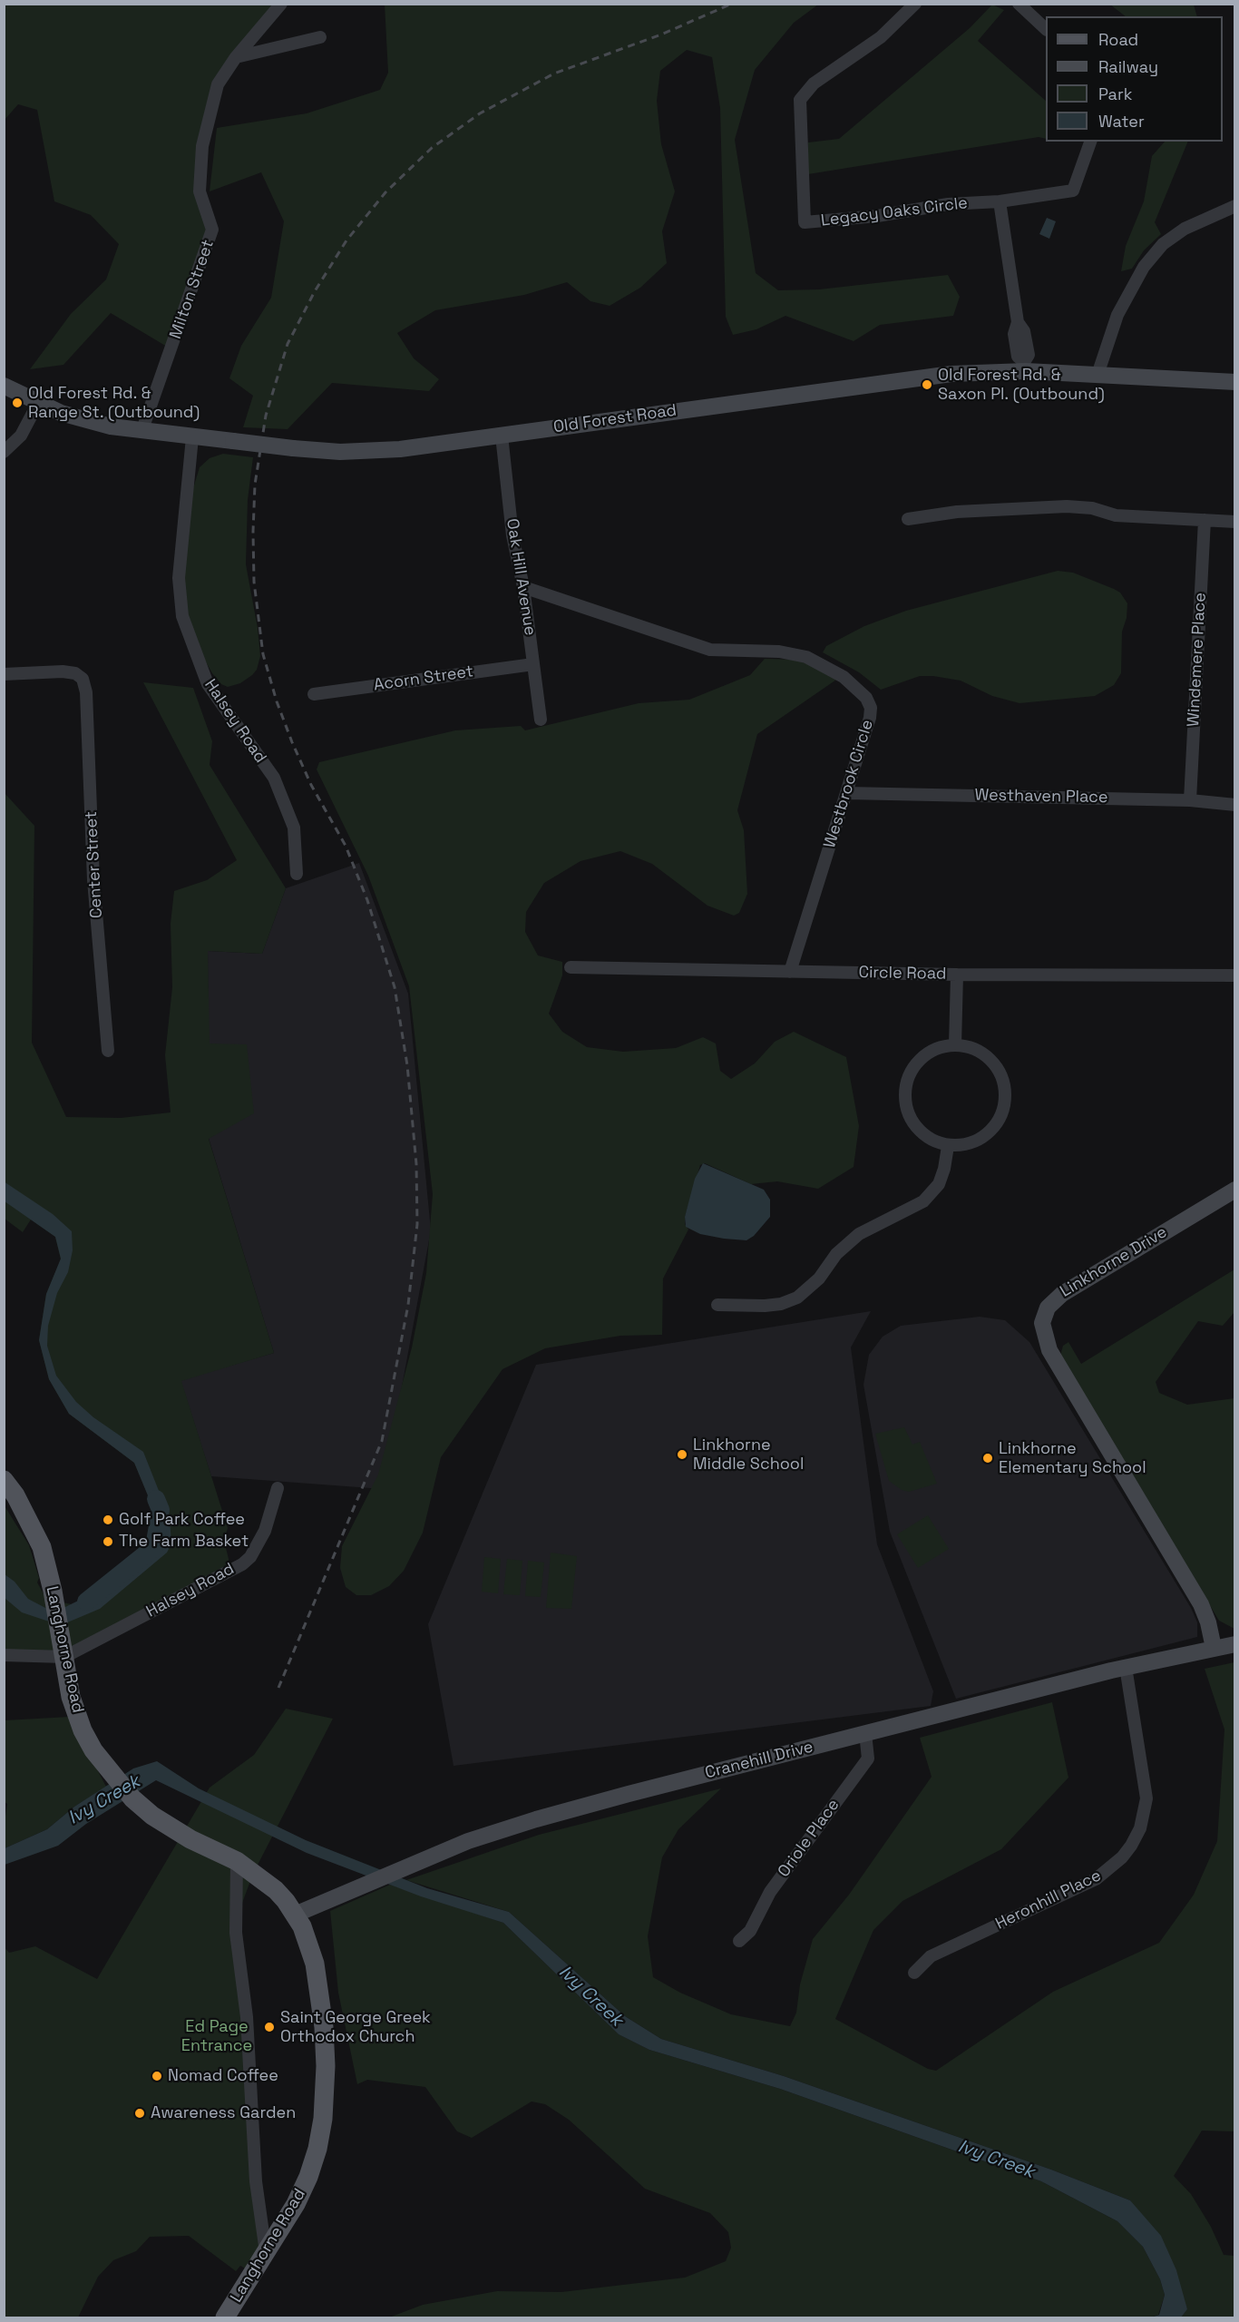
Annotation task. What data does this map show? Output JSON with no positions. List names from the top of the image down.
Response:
{
  "streets": {
    "main road": [
      "Old Forest Road",
      "Linkhorne Drive",
      "Langhorne Road",
      "Cranehill Drive"
    ],
    "street": [
      "Legacy Oaks Circle",
      "Milton Street",
      "Oak Hill Avenue",
      "Windemere Place",
      "Acorn Street",
      "Halsey Road",
      "Westbrook Circle",
      "Westhaven Place",
      "Center Street",
      "Circle Road",
      "Oriole Place",
      "Heronhill Place"
    ]
  },
  "crossings": [
    ["Milton Street", "Old Forest Road"],
    ["Old Forest Road", "Oak Hill Avenue"],
    ["Old Forest Road", "Halsey Road"],
    ["Oak Hill Avenue", "Acorn Street"],
    ["Oak Hill Avenue", "Westbrook Circle"],
    ["Windemere Place", "Westhaven Place"],
    ["Halsey Road", "Langhorne Road"],
    ["Westbrook Circle", "Westhaven Place"],
    ["Westbrook Circle", "Circle Road"],
    ["Linkhorne Drive", "Cranehill Drive"],
    ["Langhorne Road", "Cranehill Drive"],
    ["Cranehill Drive", "Oriole Place"],
    ["Cranehill Drive", "Heronhill Place"]
  ],
  "water": ["Ivy Creek"],
  "parks": ["Ed Page Entrance"],
  "places": [
    "Old Forest Rd. & Saxon Pl. (Outbound)",
    "Old Forest Rd. & Range St. (Outbound)",
    "Linkhorne Middle School",
    "Linkhorne Elementary School",
    "Golf Park Coffee",
    "The Farm Basket",
    "Saint George Greek Orthodox Church",
    "Nomad Coffee",
    "Awareness Garden"
  ],
  "legend": [
    "Road",
    "Railway",
    "Park",
    "Water"
  ]
}
